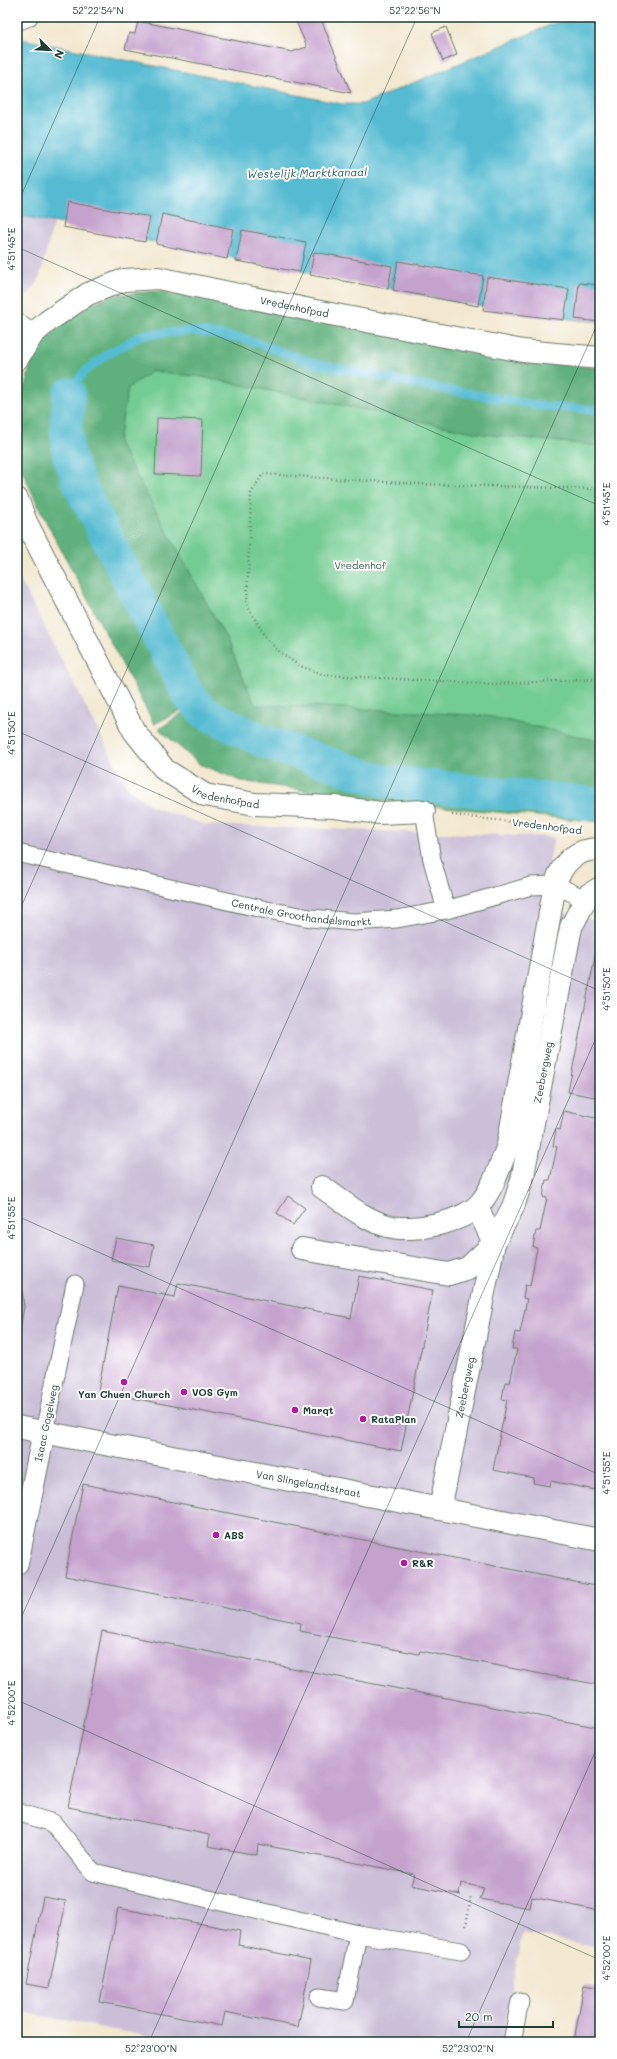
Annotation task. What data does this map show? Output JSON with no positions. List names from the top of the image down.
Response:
{
  "streets": {
    "street": [
      "Vredenhofpad",
      "Zeebergweg",
      "Isaac Gogelweg",
      "Van Slingelandtstraat"
    ],
    "lane": ["Centrale Groothandelsmarkt"]
  },
  "crossings": [
    ["Centrale Groothandelsmarkt", "Zeebergweg"],
    ["Zeebergweg", "Van Slingelandtstraat"],
    ["Isaac Gogelweg", "Van Slingelandtstraat"]
  ],
  "water": ["Westelijk Marktkanaal"],
  "parks": ["Vredenhof"],
  "places": [
    "Yan Chuen Church",
    "VOS Gym",
    "Marqt",
    "RataPlan",
    "ABS",
    "R&R"
  ],
  "scale_bar": "20 m",
  "north": "bottom right",
  "coordinates": [
    "52°22'54\"N",
    "52°22'56\"N",
    "4°51'45\"E",
    "4°51'50\"E",
    "4°51'55\"E",
    "4°52'00\"E",
    "52°23'00\"N",
    "52°23'02\"N"
  ]
}
